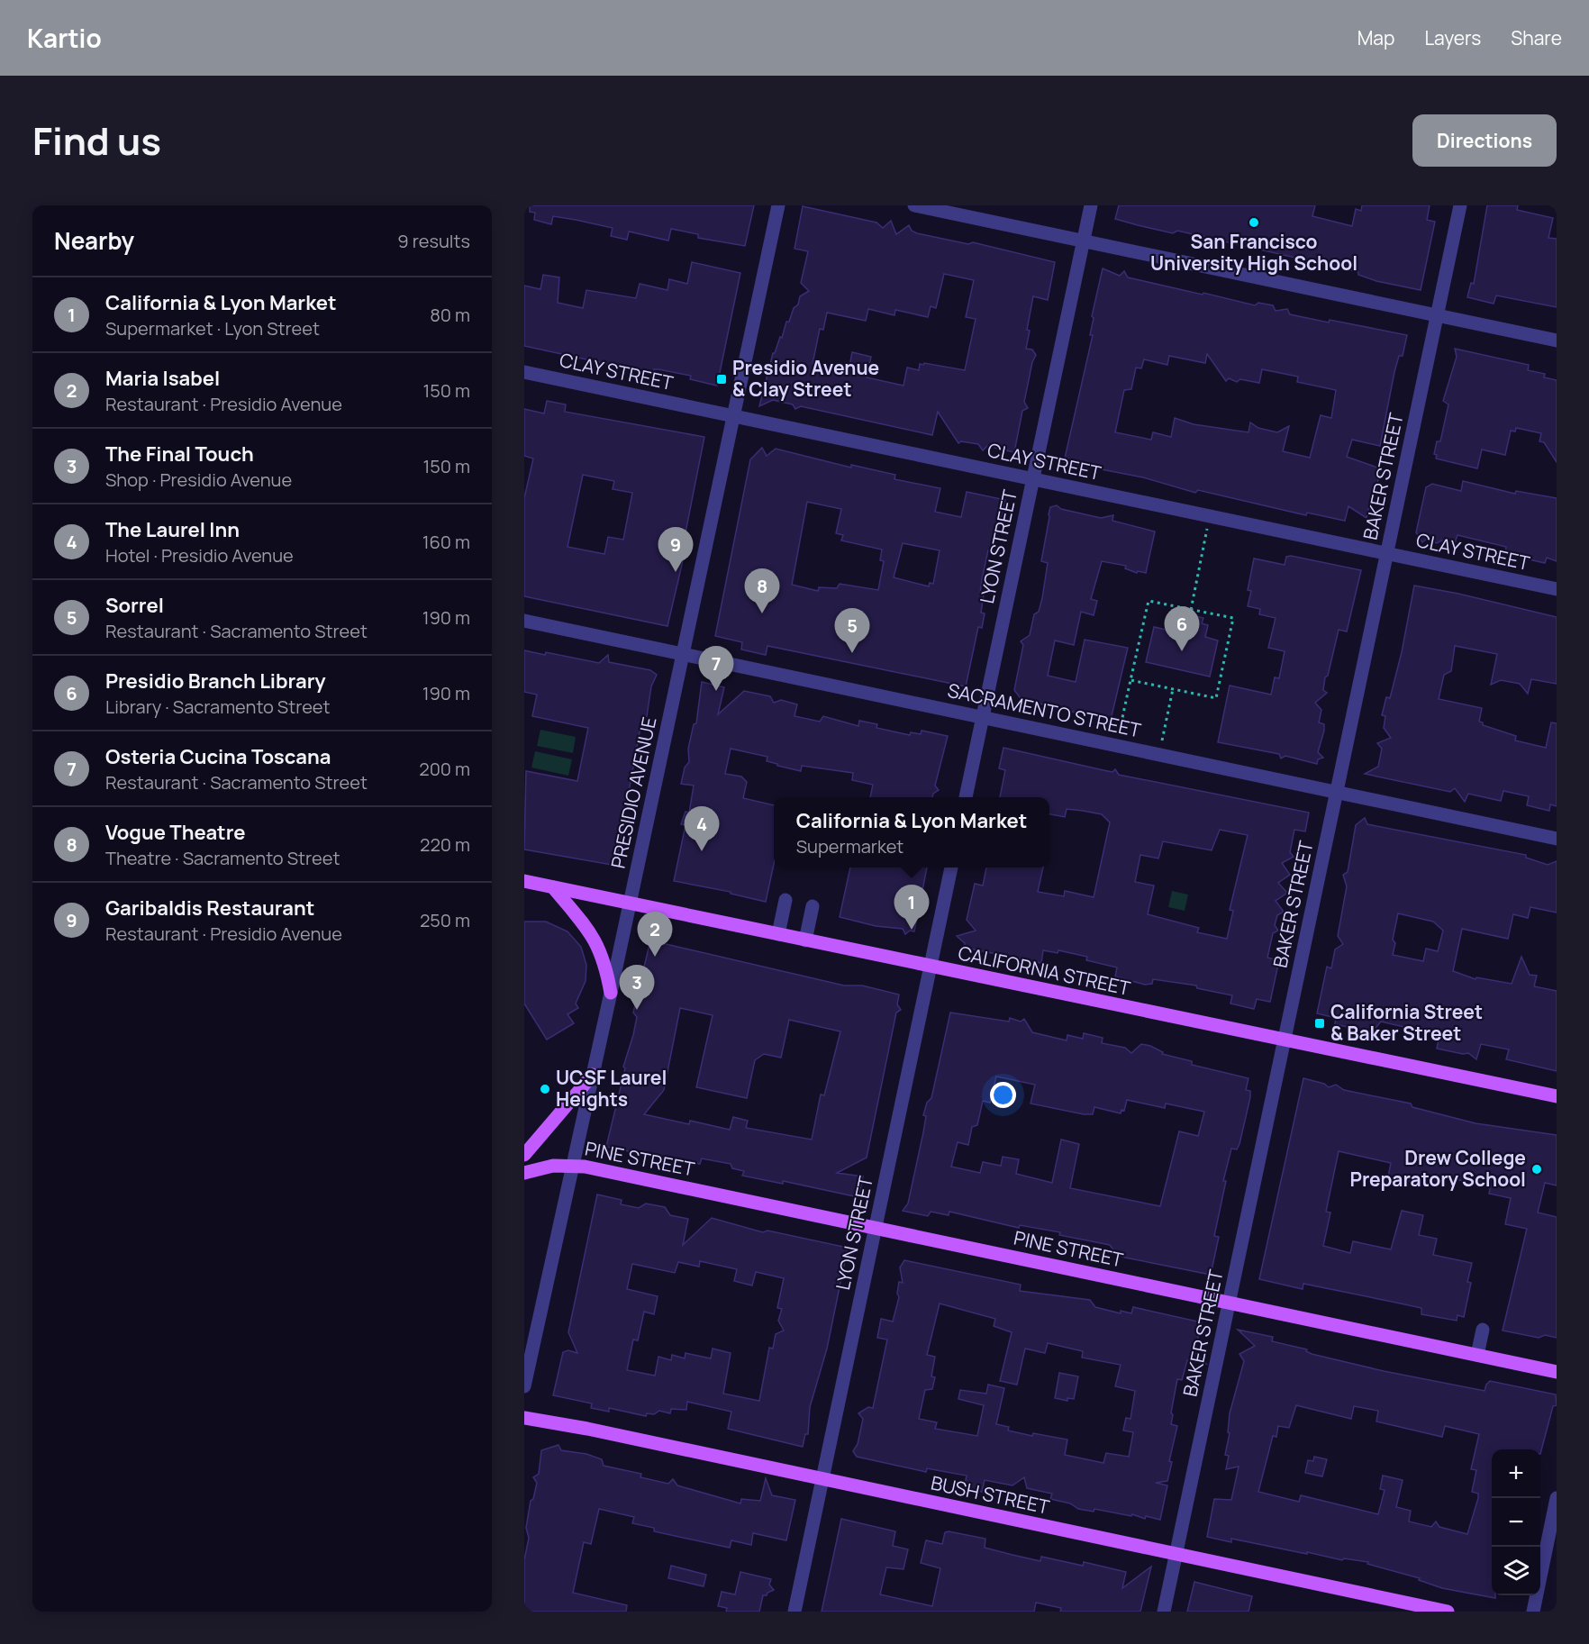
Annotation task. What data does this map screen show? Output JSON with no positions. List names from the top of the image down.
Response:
{
  "streets": {
    "main road": ["CALIFORNIA STREET", "PINE STREET", "BUSH STREET"],
    "street": [
      "CLAY STREET",
      "BAKER STREET",
      "LYON STREET",
      "SACRAMENTO STREET",
      "PRESIDIO AVENUE"
    ]
  },
  "crossings": [
    ["CLAY STREET", "BAKER STREET"],
    ["CLAY STREET", "LYON STREET"],
    ["CLAY STREET", "PRESIDIO AVENUE"],
    ["BAKER STREET", "SACRAMENTO STREET"],
    ["BAKER STREET", "CALIFORNIA STREET"],
    ["BAKER STREET", "PINE STREET"],
    ["BAKER STREET", "BUSH STREET"],
    ["LYON STREET", "SACRAMENTO STREET"],
    ["LYON STREET", "CALIFORNIA STREET"],
    ["LYON STREET", "PINE STREET"],
    ["LYON STREET", "BUSH STREET"],
    ["SACRAMENTO STREET", "PRESIDIO AVENUE"],
    ["PRESIDIO AVENUE", "CALIFORNIA STREET"],
    ["PRESIDIO AVENUE", "PINE STREET"]
  ],
  "places": {
    "other": ["San Francisco University High School", "UCSF Laurel Heights", "Drew College Preparatory School"],
    "transit": ["Presidio Avenue & Clay Street", "California Street & Baker Street"]
  },
  "page": {
    "header": "Kartio",
    "nav": ["Map", "Layers", "Share"],
    "title": "Find us",
    "buttons": "Directions",
    "heading": ["Nearby", "9 results"],
    "list": [
      {
        "mark": "1",
        "name": "California & Lyon Market",
        "note": "Supermarket · Lyon Street",
        "value": "80 m"
      },
      {
        "mark": "2",
        "name": "Maria Isabel",
        "note": "Restaurant · Presidio Avenue",
        "value": "150 m"
      },
      {
        "mark": "3",
        "name": "The Final Touch",
        "note": "Shop · Presidio Avenue",
        "value": "150 m"
      },
      {
        "mark": "4",
        "name": "The Laurel Inn",
        "note": "Hotel · Presidio Avenue",
        "value": "160 m"
      },
      {
        "mark": "5",
        "name": "Sorrel",
        "note": "Restaurant · Sacramento Street",
        "value": "190 m"
      },
      {
        "mark": "6",
        "name": "Presidio Branch Library",
        "note": "Library · Sacramento Street",
        "value": "190 m"
      },
      {
        "mark": "7",
        "name": "Osteria Cucina Toscana",
        "note": "Restaurant · Sacramento Street",
        "value": "200 m"
      },
      {
        "mark": "8",
        "name": "Vogue Theatre",
        "note": "Theatre · Sacramento Street",
        "value": "220 m"
      },
      {
        "mark": "9",
        "name": "Garibaldis Restaurant",
        "note": "Restaurant · Presidio Avenue",
        "value": "250 m"
      }
    ],
    "pins": [
      "9",
      "8",
      "6",
      "5",
      "7",
      "4",
      "1",
      "2",
      "3"
    ],
    "popup": ["California & Lyon Market", "Supermarket"],
    "map_buttons": ["+", "−"]
  }
}
